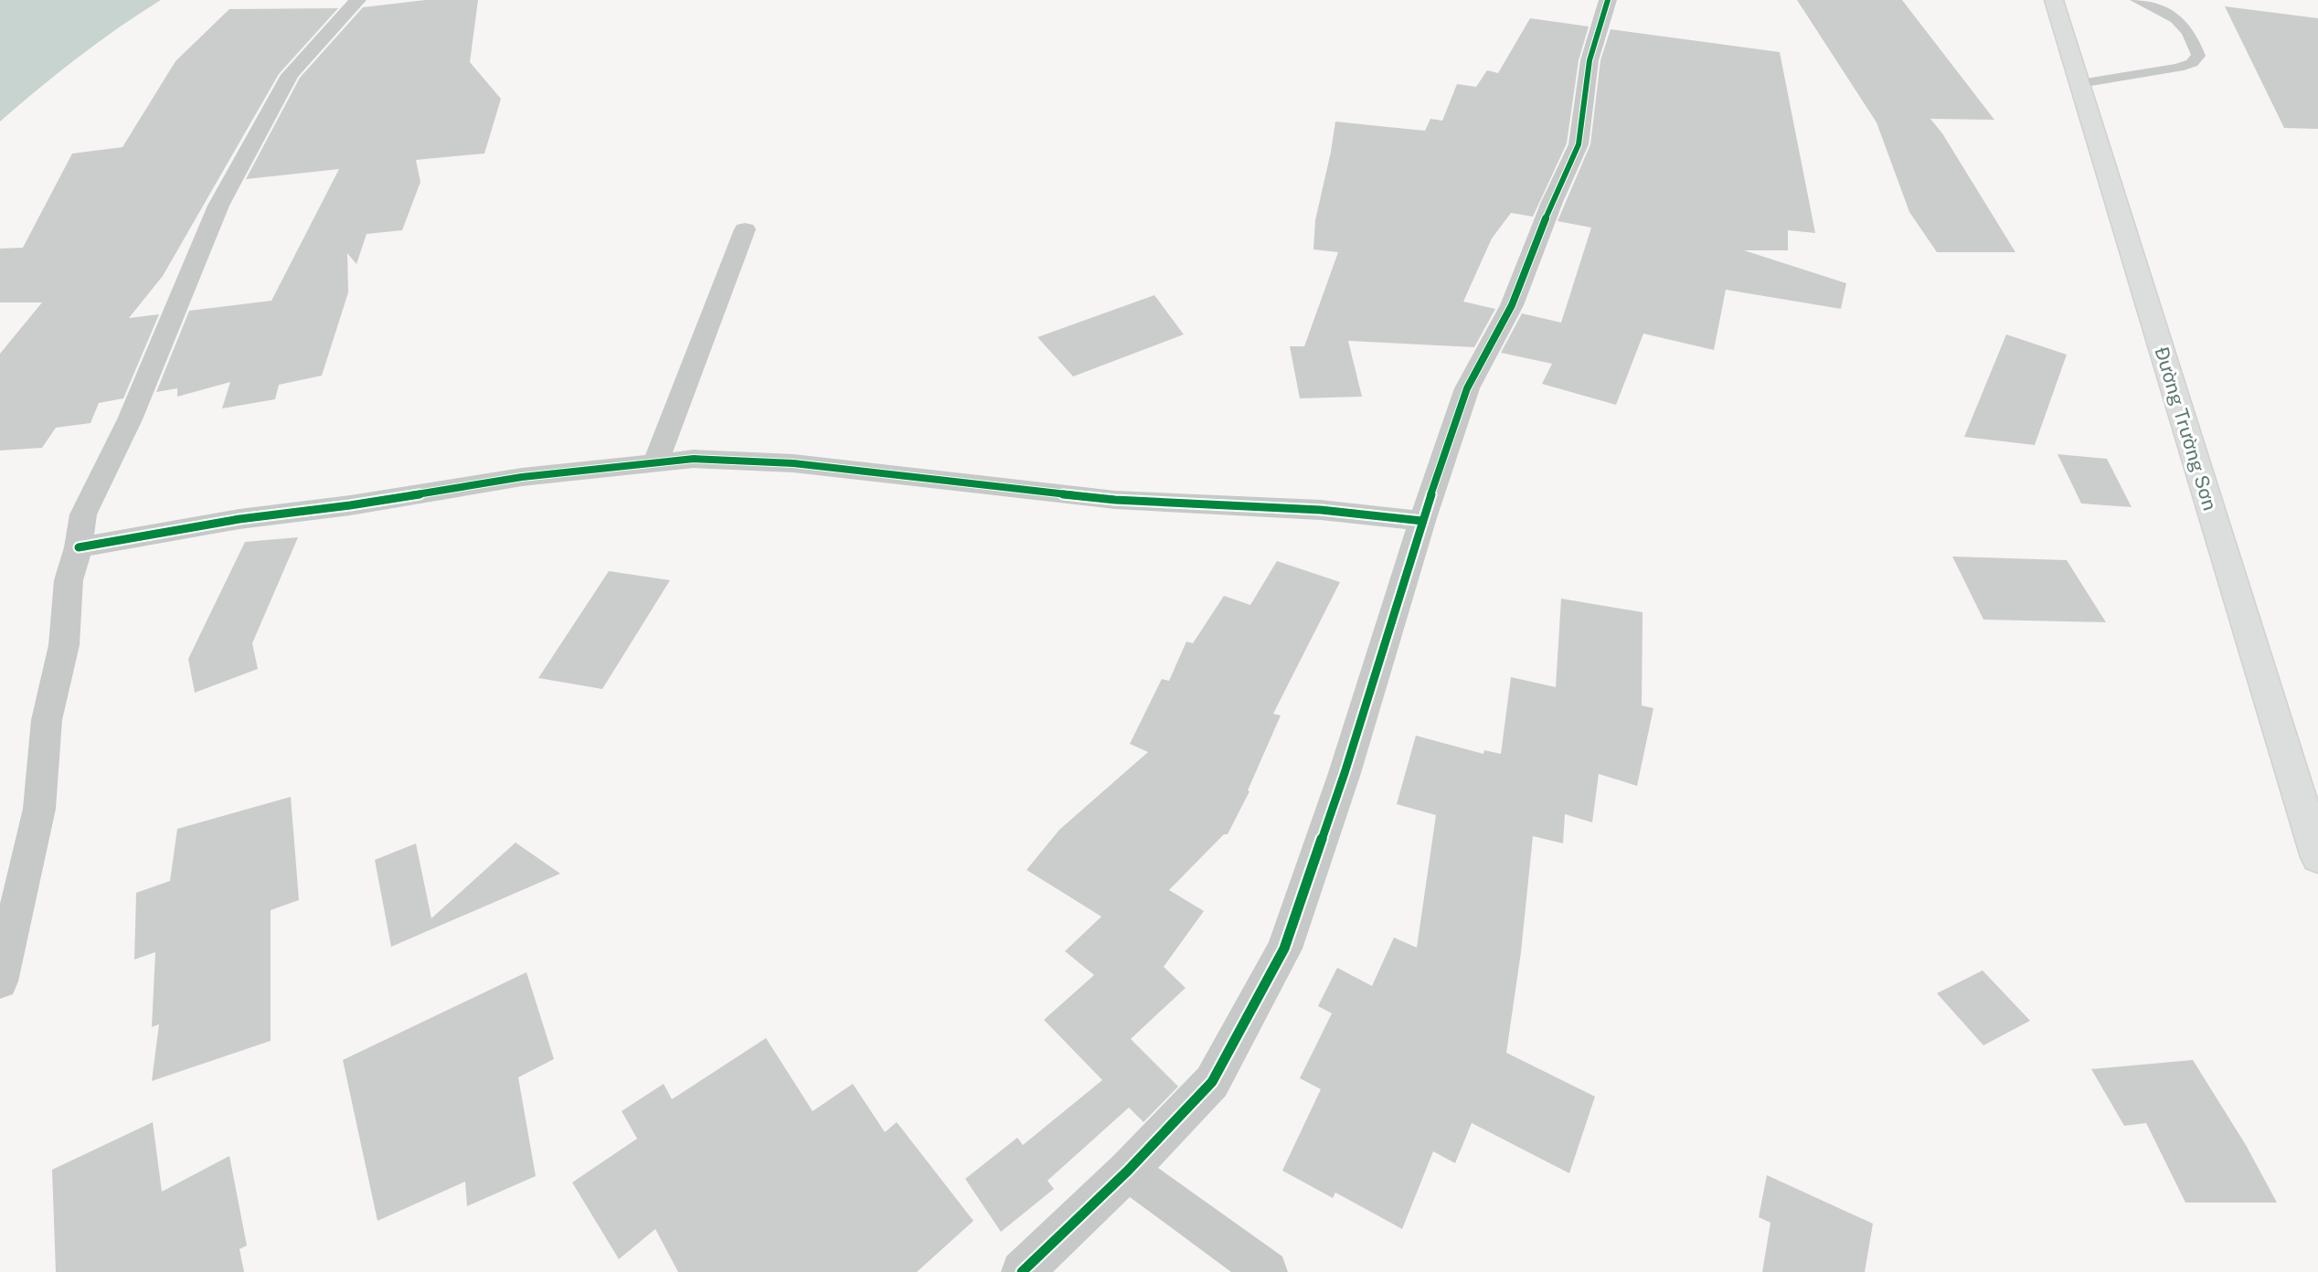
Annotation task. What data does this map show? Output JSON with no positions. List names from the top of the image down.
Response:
{
  "streets": {
    "highway": ["Đường Trường Sơn"]
  }
}
